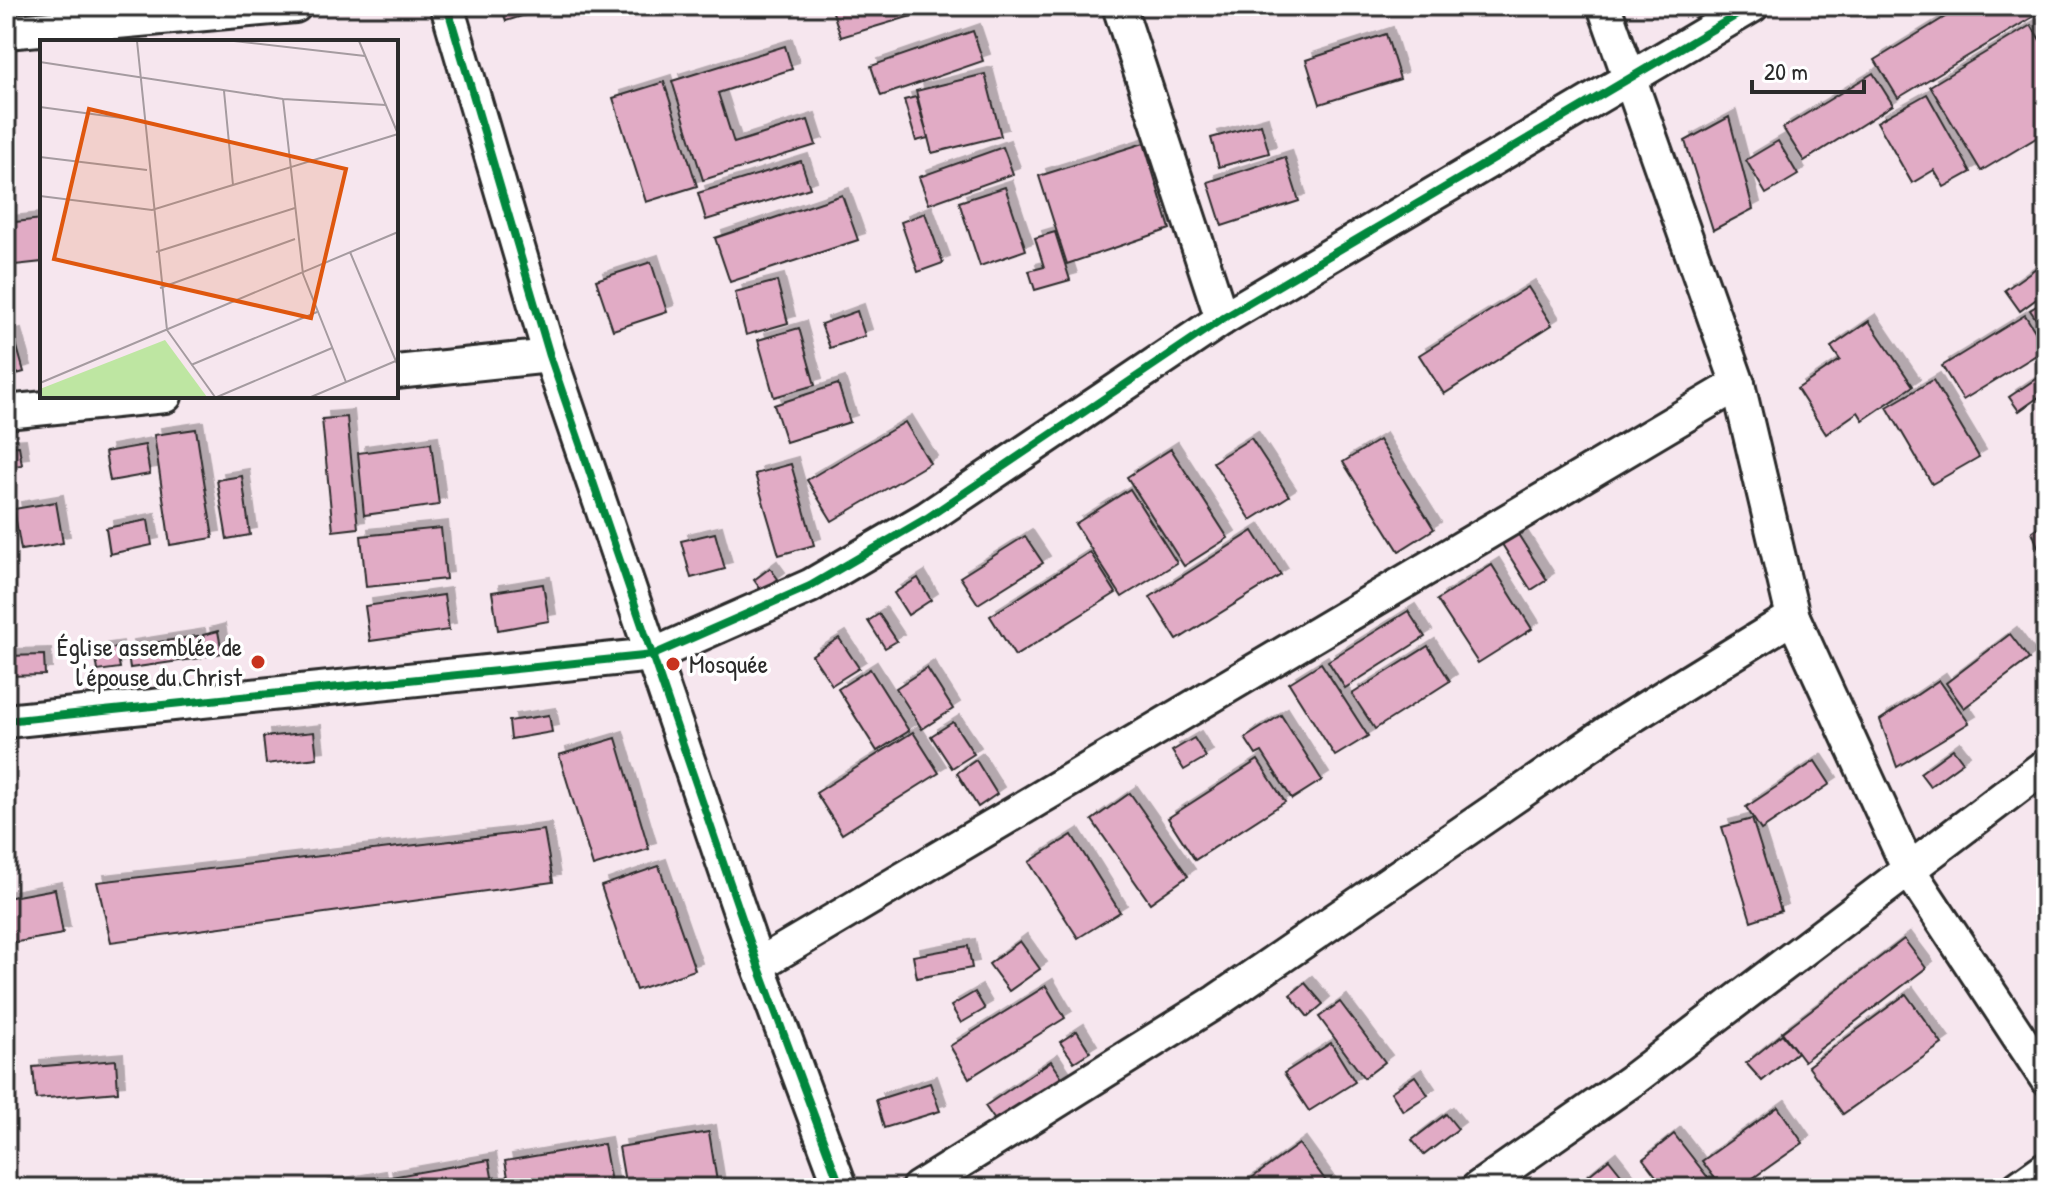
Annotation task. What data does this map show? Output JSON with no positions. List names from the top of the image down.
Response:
{
  "places": ["Église assemblée de l'épouse du Christ", "Mosquée"],
  "scale_bar": "20 m"
}
